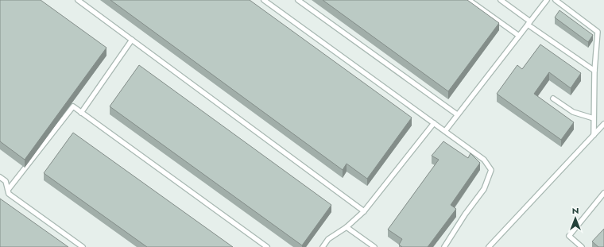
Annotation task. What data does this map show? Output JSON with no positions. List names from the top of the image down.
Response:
{
  "north": "top"
}
